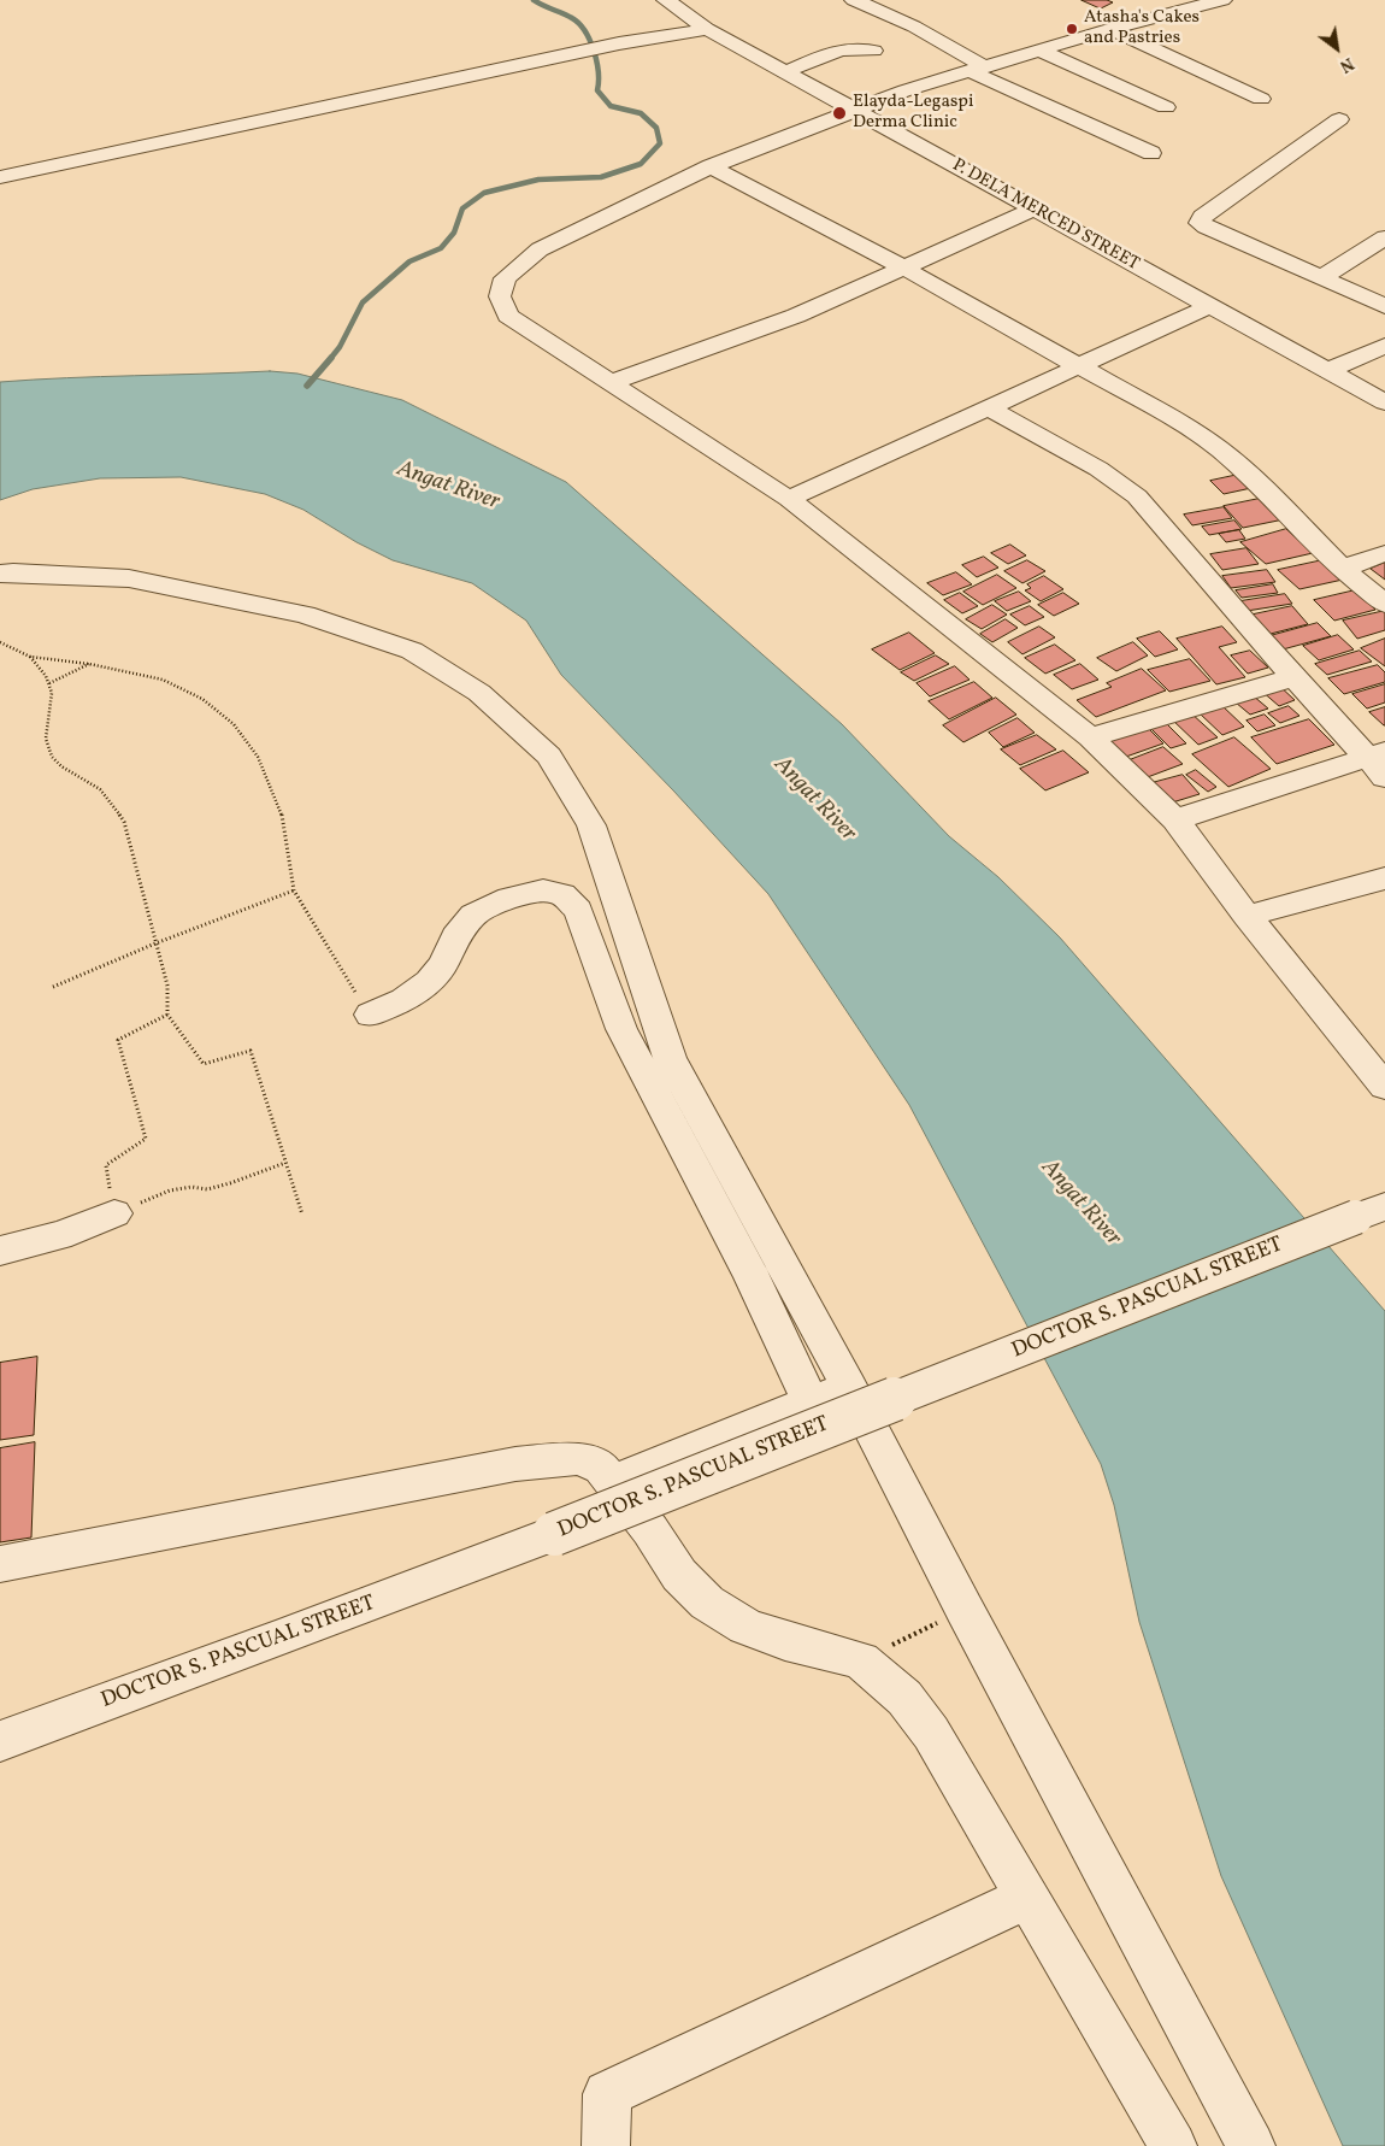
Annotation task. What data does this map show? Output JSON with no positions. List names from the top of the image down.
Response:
{
  "streets": {
    "street": ["P. DELA MERCED STREET", "DOCTOR S. PASCUAL STREET"]
  },
  "water": ["Angat River"],
  "places": ["Atasha's Cakes and Pastries", "Elayda-Legaspi Derma Clinic"],
  "north": "bottom right"
}
